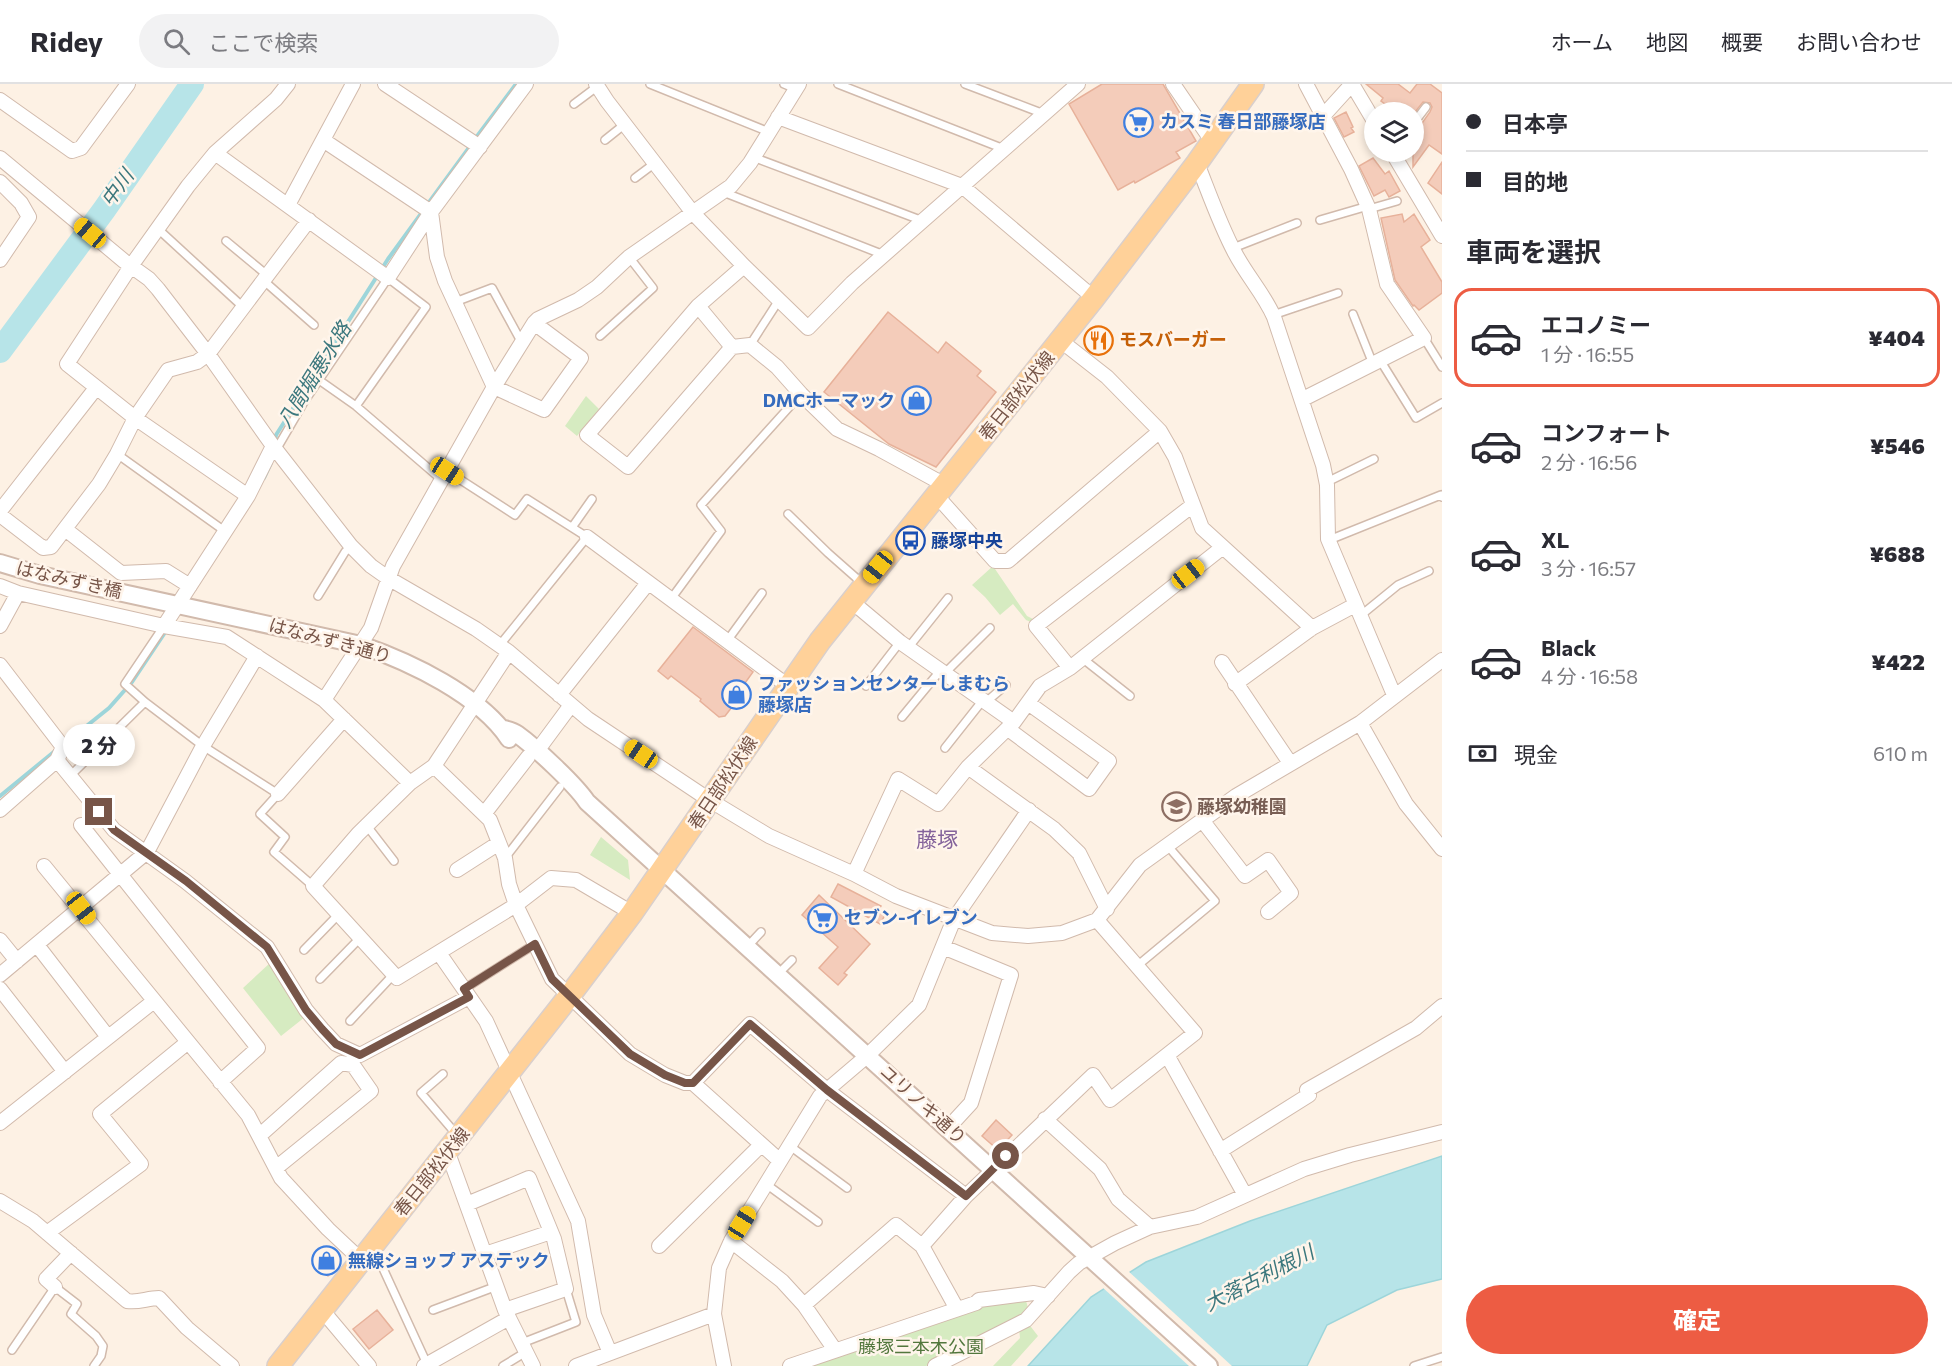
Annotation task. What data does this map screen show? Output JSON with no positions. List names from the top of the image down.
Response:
{
  "streets": {
    "main road": ["春日部松伏線"],
    "street": ["はなみずき橋", "はなみずき通り", "ユリノキ通り"]
  },
  "crossings": [
    ["春日部松伏線", "はなみずき通り"],
    ["春日部松伏線", "ユリノキ通り"],
    ["はなみずき橋", "はなみずき通り"],
    ["はなみずき通り", "ユリノキ通り"]
  ],
  "districts": ["藤塚"],
  "water": ["中川", "八間堀悪水路", "大落古利根川"],
  "parks": ["藤塚三本木公園"],
  "places": {
    "supermarket": ["カスミ 春日部藤塚店", "セブン-イレブン"],
    "restaurant": ["モスバーガー"],
    "shop": ["DMCホーマック", "ファッションセンターしまむら 藤塚店", "無線ショップ アステック"],
    "bus stop": ["藤塚中央"],
    "school or university": ["藤塚幼稚園"]
  },
  "page": {
    "header": "Ridey",
    "search": "ここで検索",
    "nav": [
      "ホーム",
      "地図",
      "概要",
      "お問い合わせ"
    ],
    "banner": ["日本亭", "目的地"],
    "heading": "車両を選択",
    "list": [
      {
        "name": "エコノミー",
        "note": "1 分 · 16:55",
        "value": "¥404"
      },
      {
        "name": "コンフォート",
        "note": "2 分 · 16:56",
        "value": "¥546"
      },
      {
        "name": "XL",
        "note": "3 分 · 16:57",
        "value": "¥688"
      },
      {
        "name": "Black",
        "note": "4 分 · 16:58",
        "value": "¥422"
      }
    ],
    "pay": ["現金", "610 m"],
    "bubble": "2 分",
    "buttons": "確定"
  }
}
